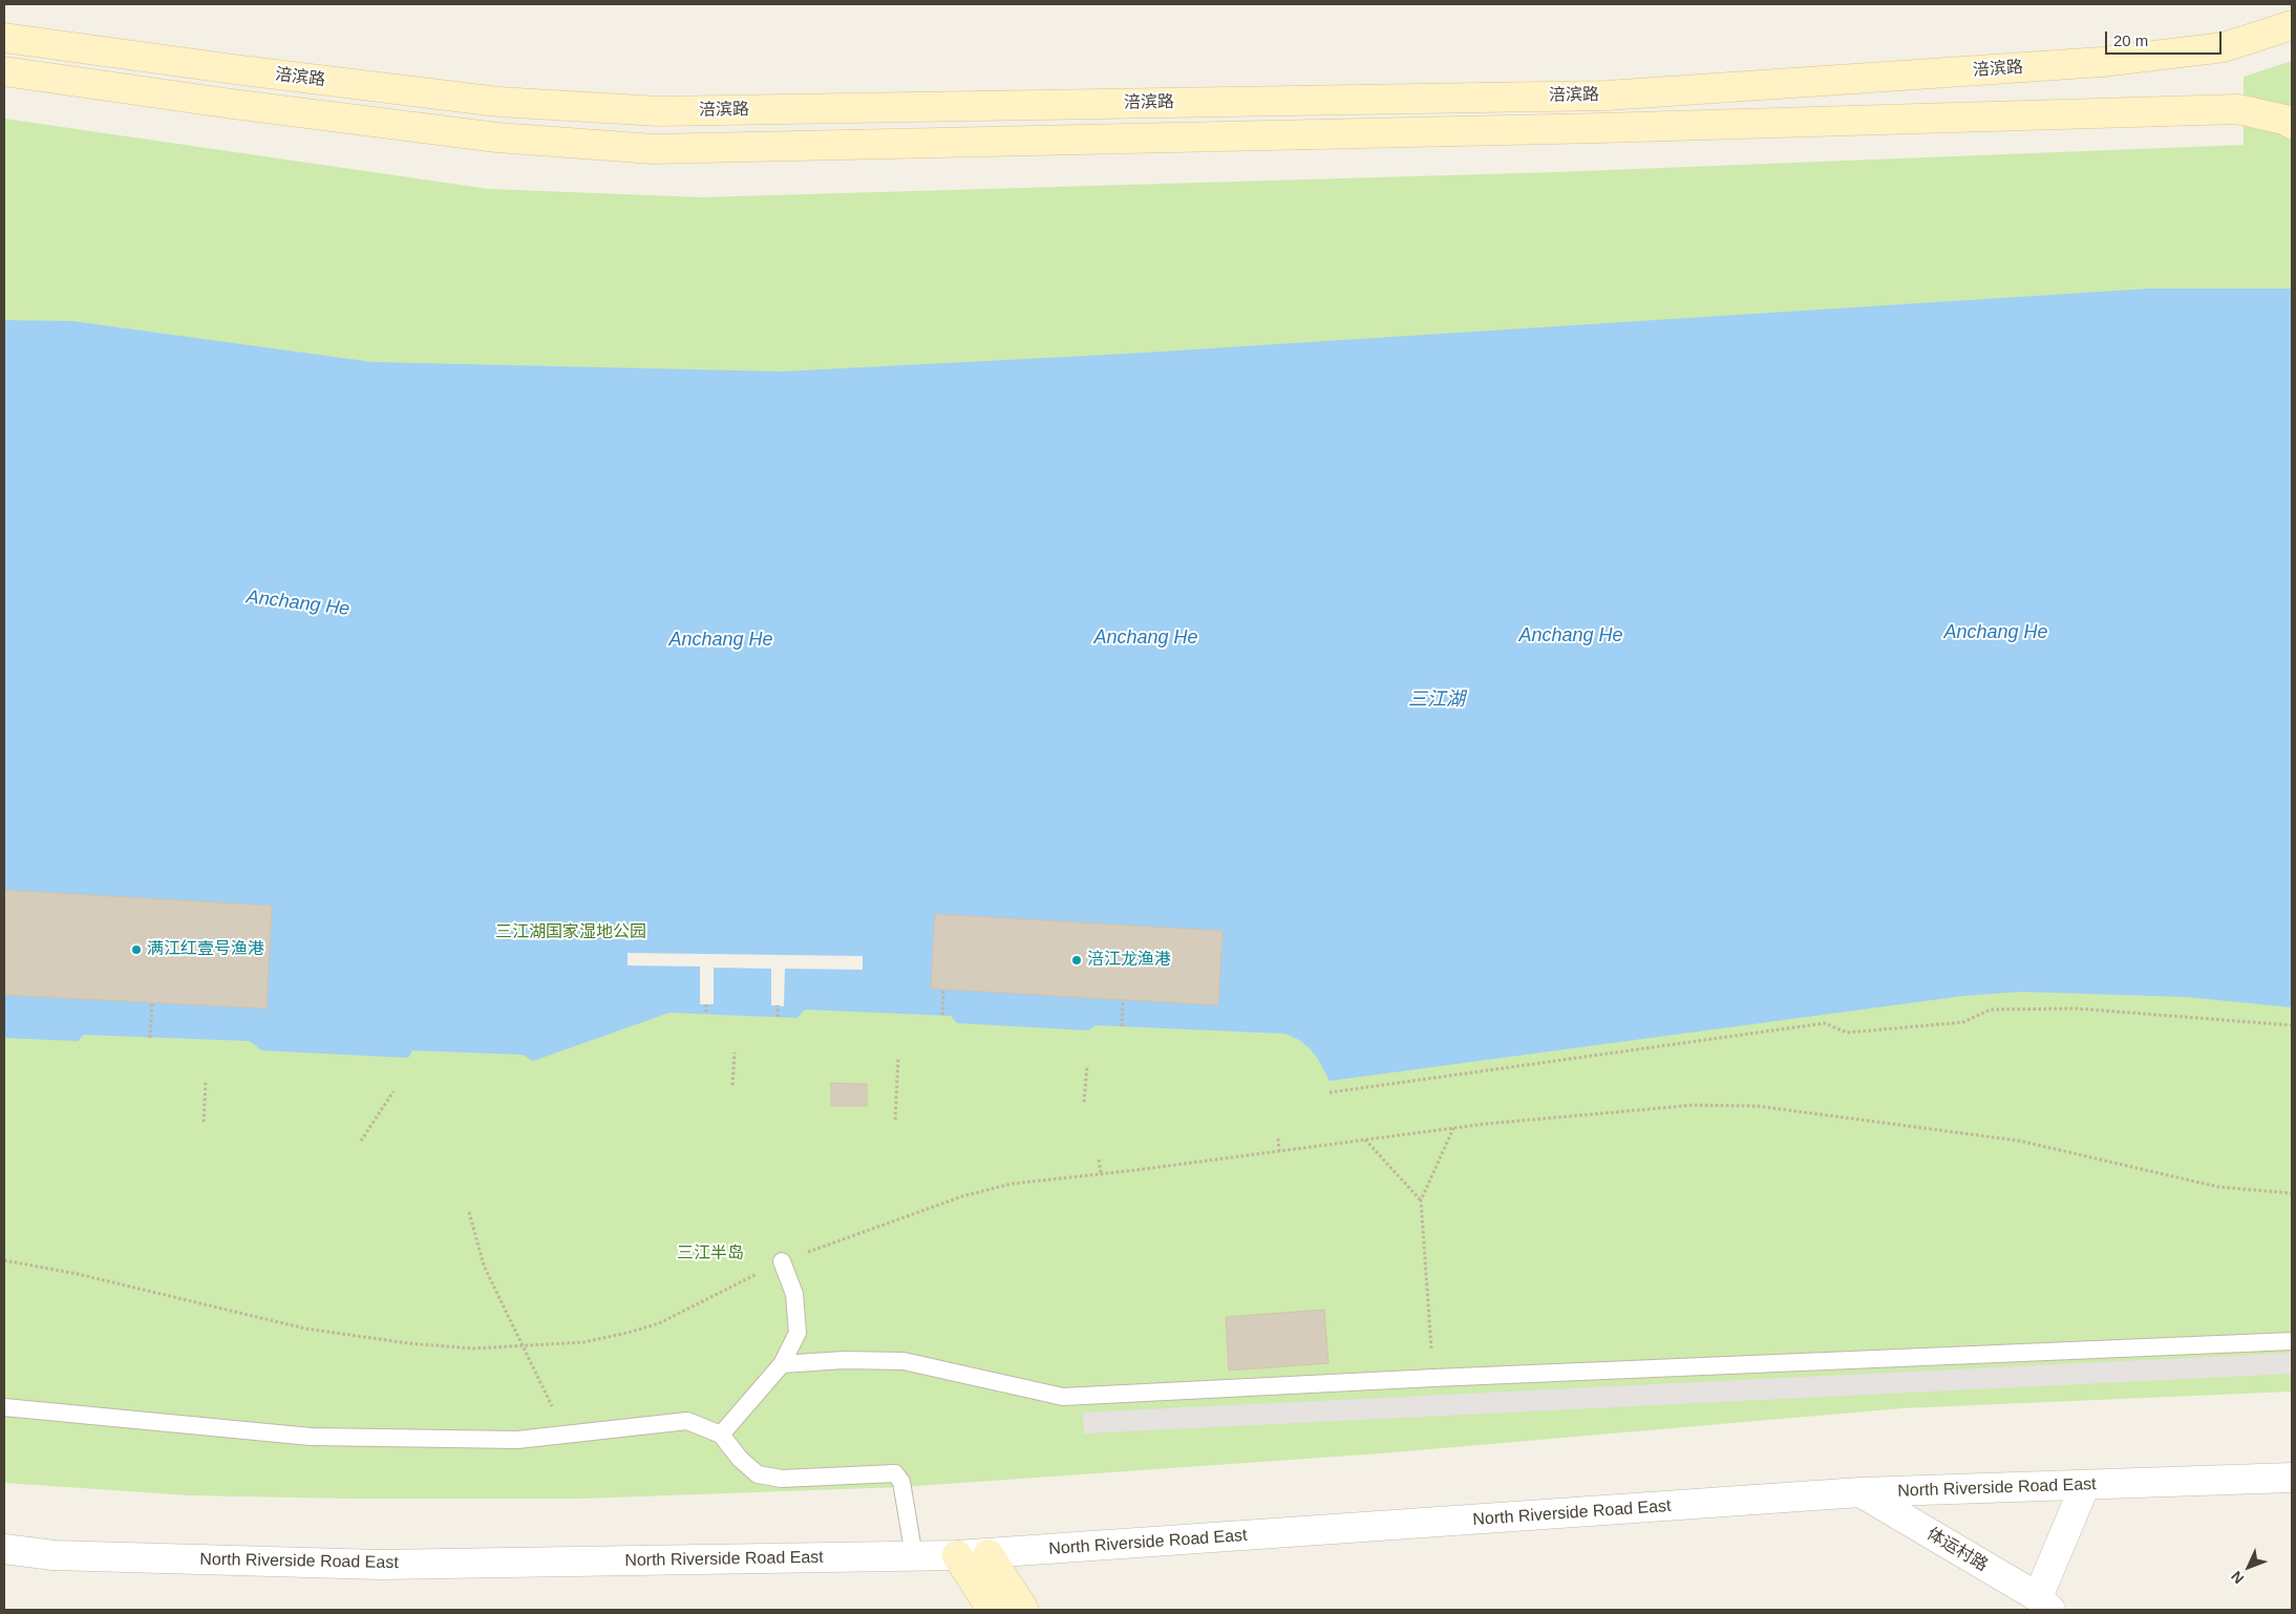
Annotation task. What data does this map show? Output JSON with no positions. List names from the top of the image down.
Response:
{
  "streets": {
    "main road": ["涪滨路"],
    "street": ["North Riverside Road East", "体运村路"]
  },
  "crossings": [
    ["North Riverside Road East", "体运村路"]
  ],
  "water": ["Anchang He", "三江湖"],
  "parks": ["三江湖国家湿地公园", "三江半岛"],
  "places": ["满江红壹号渔港", "涪江龙渔港"],
  "scale_bar": "20 m",
  "north": "bottom left"
}
